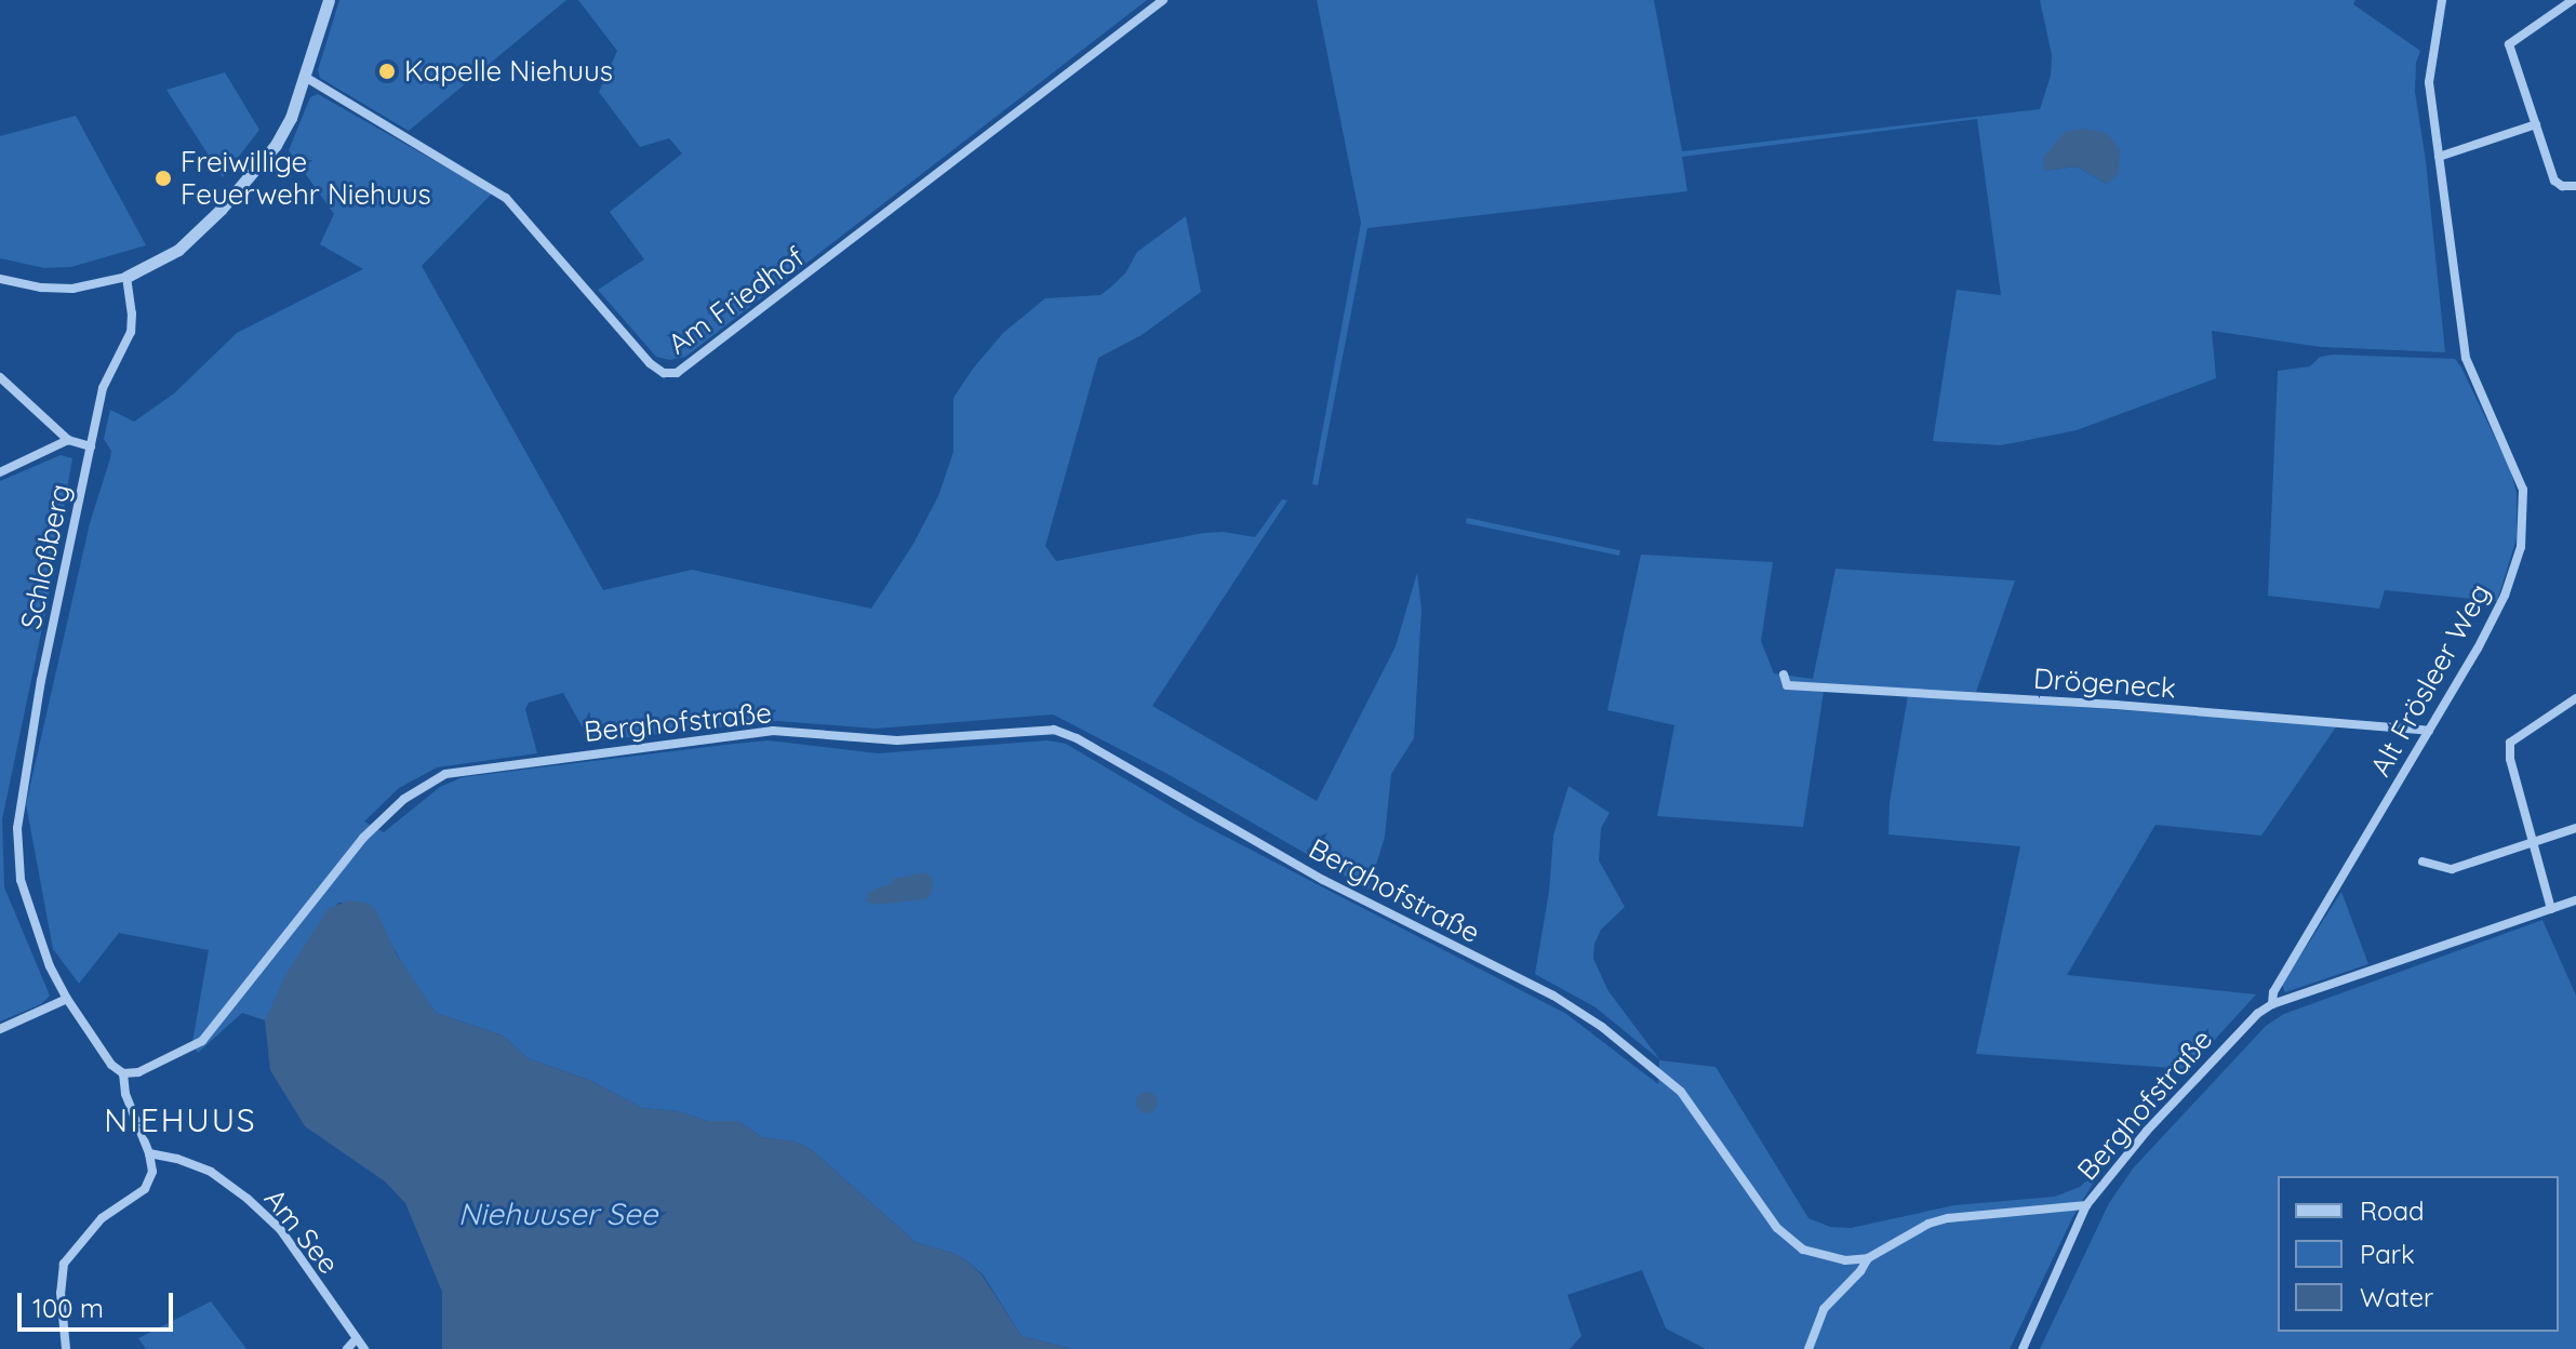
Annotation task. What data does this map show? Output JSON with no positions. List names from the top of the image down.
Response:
{
  "streets": {
    "street": [
      "Am Friedhof",
      "Schloßberg",
      "Alt Frösleer Weg",
      "Drögeneck",
      "Berghofstraße",
      "Am See"
    ]
  },
  "crossings": [
    ["Schloßberg", "Berghofstraße"],
    ["Schloßberg", "Am See"],
    ["Alt Frösleer Weg", "Drögeneck"],
    ["Alt Frösleer Weg", "Berghofstraße"]
  ],
  "districts": ["NIEHUUS"],
  "water": ["Niehuuser See"],
  "places": ["Kapelle Niehuus", "Freiwillige Feuerwehr Niehuus"],
  "legend": ["Road", "Park", "Water"],
  "scale_bar": "100 m"
}
